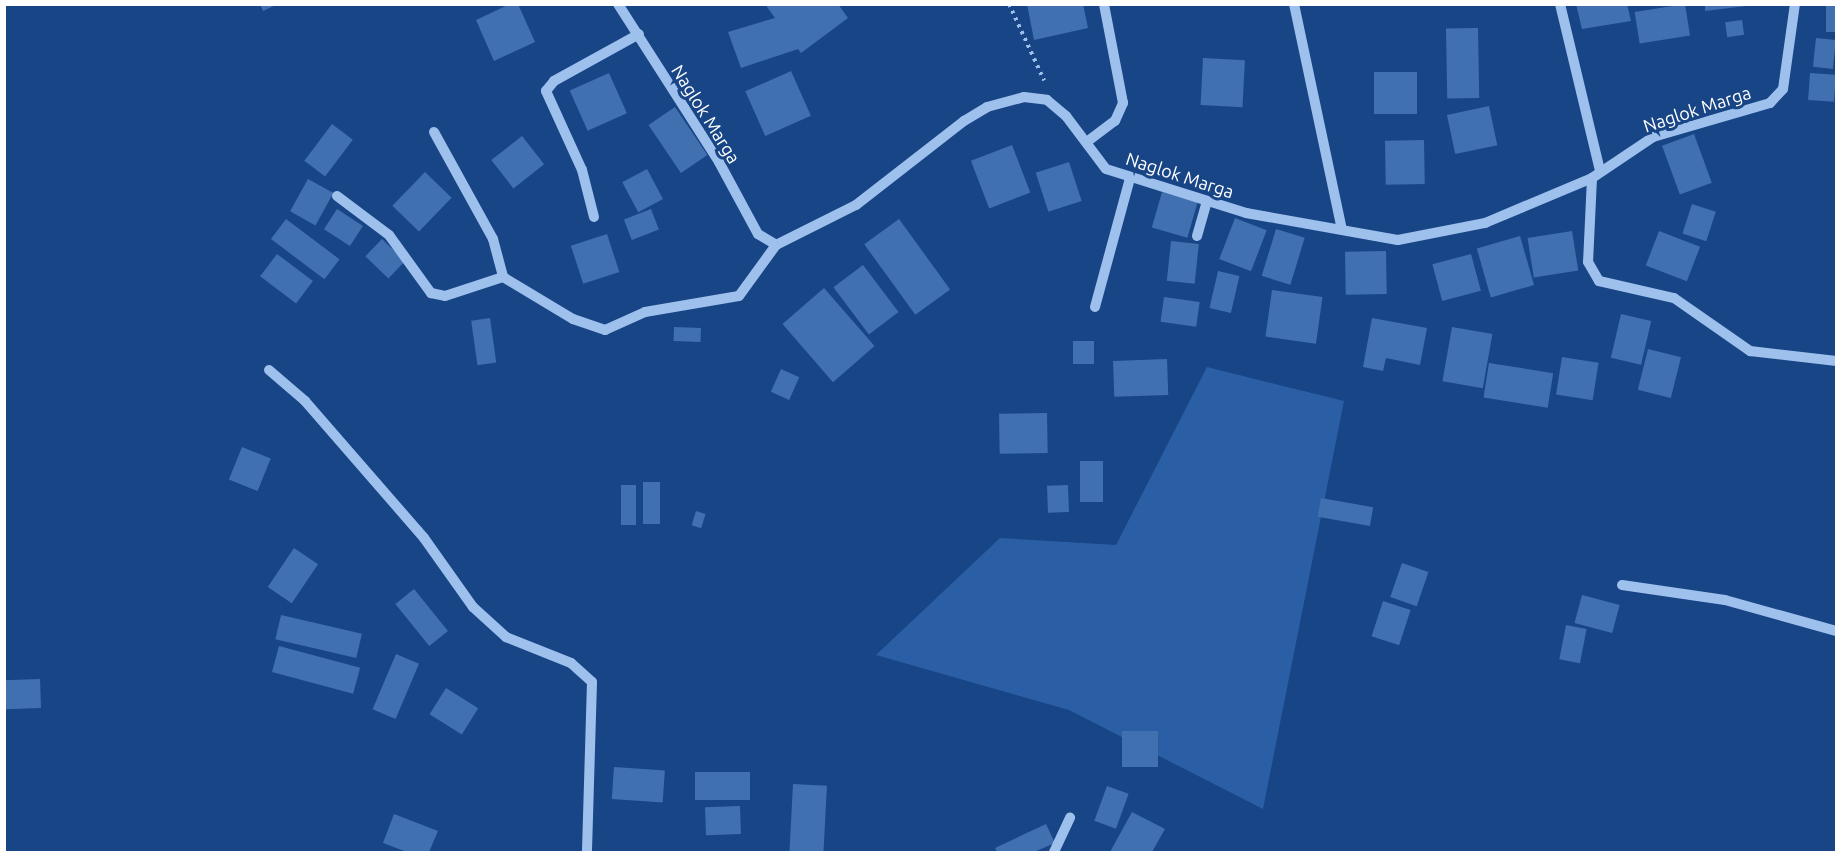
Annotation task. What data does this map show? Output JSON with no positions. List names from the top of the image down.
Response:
{
  "streets": {
    "street": ["Naglok Marga"]
  }
}
